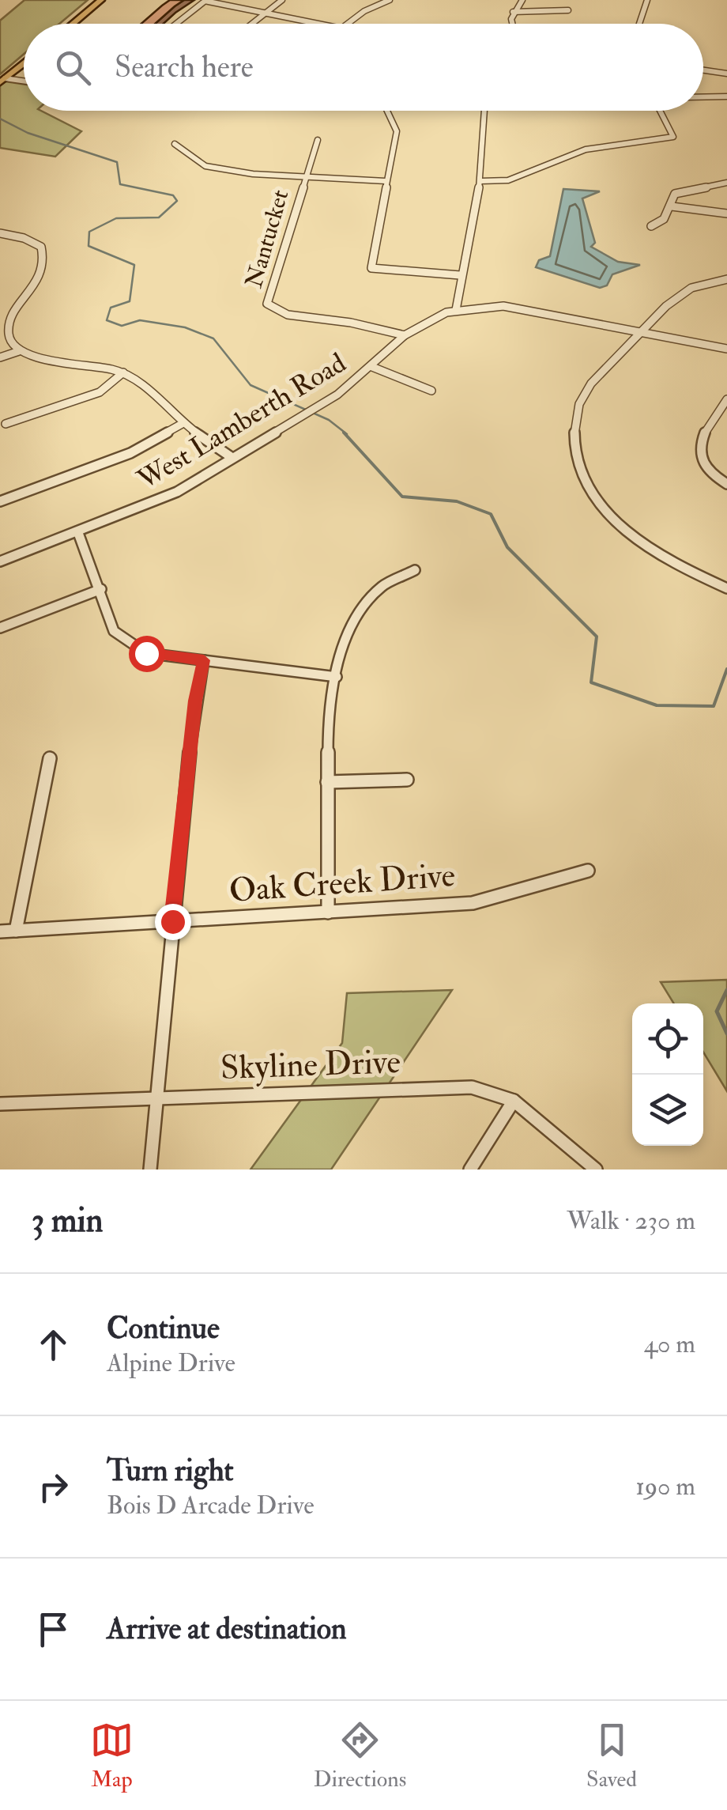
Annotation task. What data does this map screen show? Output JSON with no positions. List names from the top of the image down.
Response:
{
  "streets": {
    "street": [
      "Nantucket",
      "West Lamberth Road",
      "Oak Creek Drive",
      "Skyline Drive"
    ]
  },
  "crossings": [
    ["Nantucket", "West Lamberth Road"]
  ],
  "page": {
    "search": "Search here",
    "heading": ["3 min", "Walk · 230 m"],
    "list": [
      ["Continue", "Alpine Drive", "40 m"],
      ["Turn right", "Bois D Arcade Drive", "190 m"],
      "Arrive at destination"
    ],
    "nav": ["Map", "Directions", "Saved"]
  }
}
